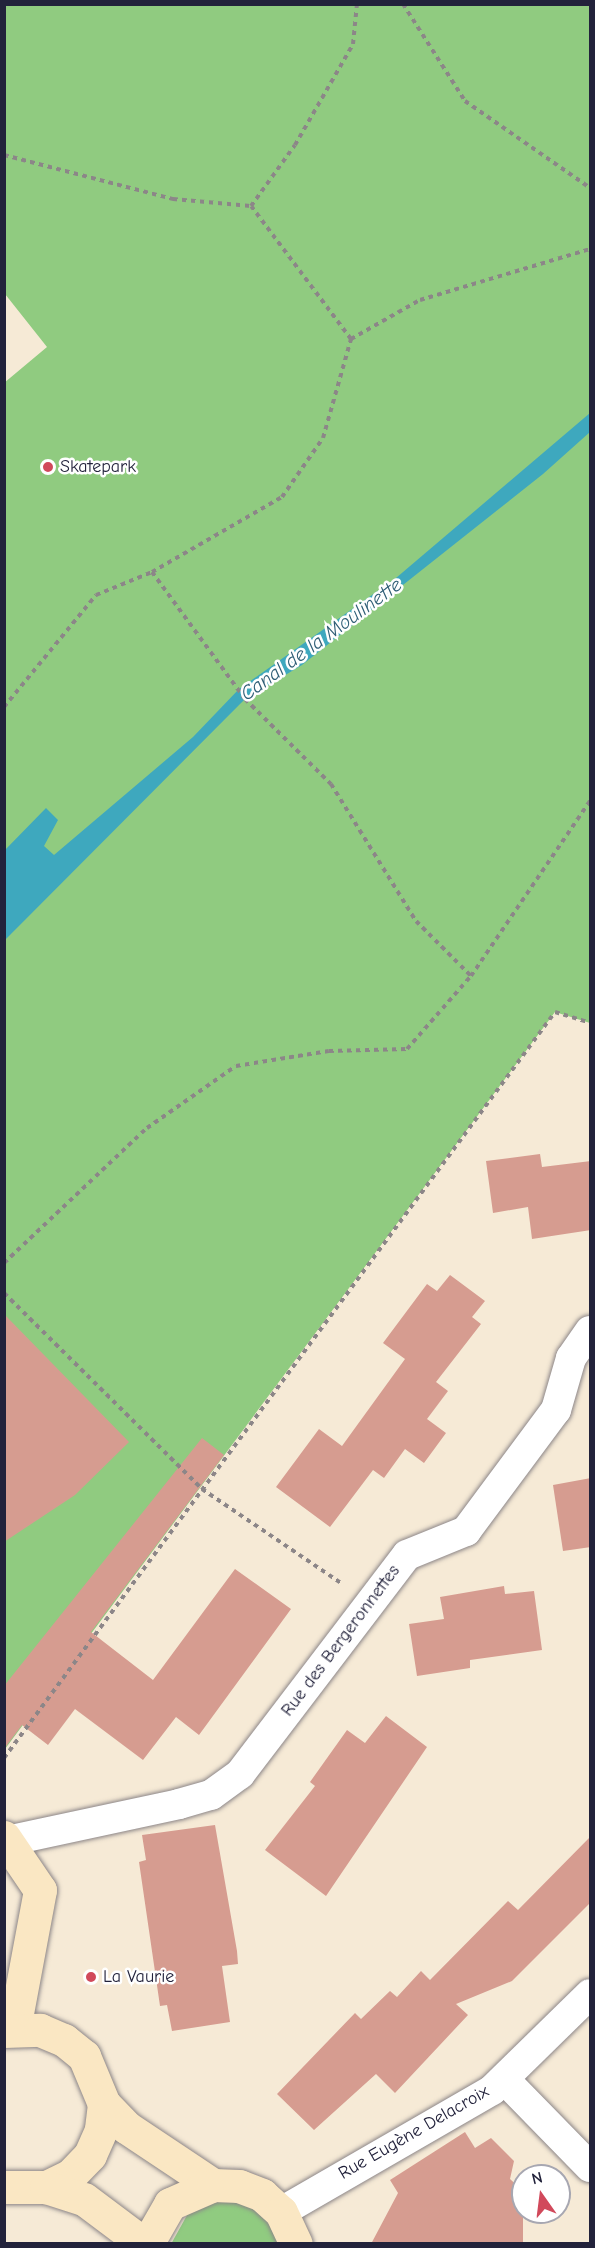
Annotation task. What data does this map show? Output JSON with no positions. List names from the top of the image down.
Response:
{
  "streets": {
    "street": ["Rue des Bergeronnettes", "Rue Eugène Delacroix"]
  },
  "water": ["Canal de la Moulinette"],
  "places": ["Skatepark", "La Vaurie"],
  "north": "top"
}
